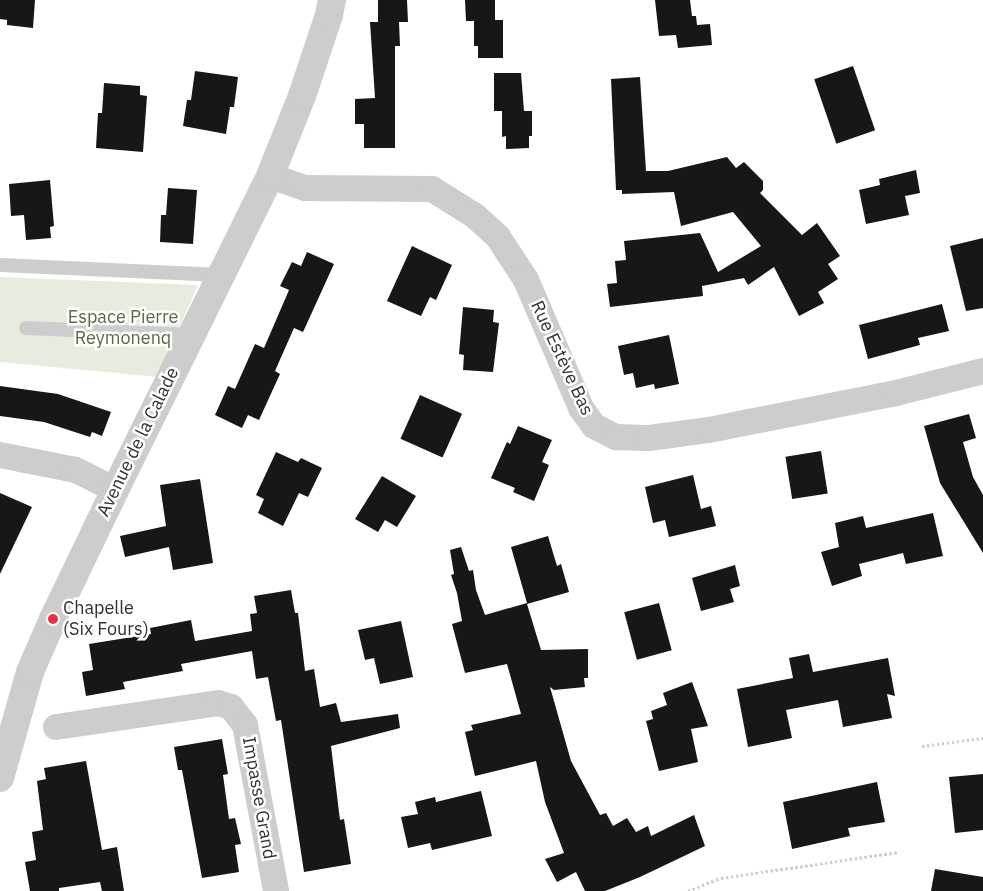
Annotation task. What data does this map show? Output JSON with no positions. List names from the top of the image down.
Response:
{
  "streets": {
    "street": ["Rue Estève Bas", "Avenue de la Calade", "Impasse Grand"]
  },
  "crossings": [
    ["Rue Estève Bas", "Avenue de la Calade"]
  ],
  "parks": ["Espace Pierre Reymonenq"],
  "places": ["Chapelle (Six Fours)"]
}
